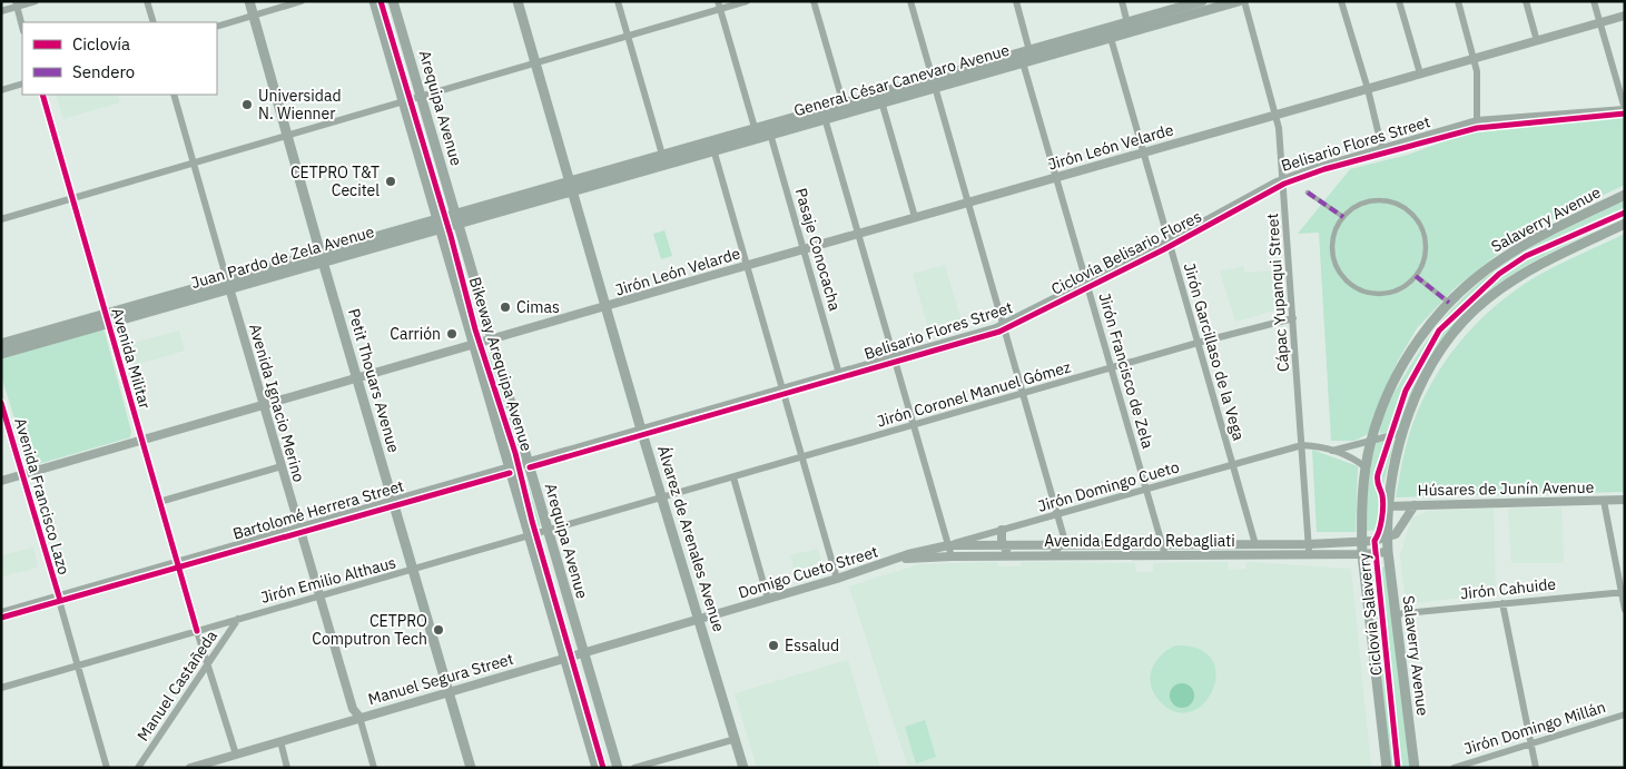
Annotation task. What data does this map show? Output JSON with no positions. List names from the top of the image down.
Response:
{
  "streets": {
    "main road": [
      "General César Canevaro Avenue",
      "Arequipa Avenue",
      "Salaverry Avenue",
      "Juan Pardo de Zela Avenue",
      "Petit Thouars Avenue",
      "Álvarez de Arenales Avenue"
    ],
    "street": [
      "Belisario Flores Street",
      "Jirón León Velarde",
      "Pasaje Conocacha",
      "Cápac Yupanqui Street",
      "Jirón Garcillaso de la Vega",
      "Avenida Militar",
      "Jirón Francisco de Zela",
      "Jirón Coronel Manuel Gómez",
      "Avenida Ignacio Merino",
      "Jirón Domingo Cueto",
      "Húsares de Junín Avenue",
      "Avenida Francisco Lazo",
      "Bartolomé Herrera Street",
      "Avenida Edgardo Rebagliati",
      "Domigo Cueto Street",
      "Jirón Emilio Althaus",
      "Jirón Cahuide",
      "Manuel Segura Street",
      "Manuel Castañeda",
      "Jirón Domingo Millán"
    ],
    "cycle path": ["Ciclovía Belisario Flores", "Bikeway Arequipa Avenue", "Ciclovía Salaverry"]
  },
  "crossings": [
    ["General César Canevaro Avenue", "Pasaje Conocacha"],
    ["General César Canevaro Avenue", "Juan Pardo de Zela Avenue"],
    ["General César Canevaro Avenue", "Jirón Garcillaso de la Vega"],
    ["General César Canevaro Avenue", "Jirón Francisco de Zela"],
    ["General César Canevaro Avenue", "Álvarez de Arenales Avenue"],
    ["Arequipa Avenue", "Jirón León Velarde"],
    ["Arequipa Avenue", "Juan Pardo de Zela Avenue"],
    ["Arequipa Avenue", "Bartolomé Herrera Street"],
    ["Arequipa Avenue", "Jirón Emilio Althaus"],
    ["Arequipa Avenue", "Manuel Segura Street"],
    ["Belisario Flores Street", "Pasaje Conocacha"],
    ["Belisario Flores Street", "Cápac Yupanqui Street"],
    ["Belisario Flores Street", "Jirón Garcillaso de la Vega"],
    ["Belisario Flores Street", "Jirón Francisco de Zela"],
    ["Belisario Flores Street", "Bartolomé Herrera Street"],
    ["Belisario Flores Street", "Álvarez de Arenales Avenue"],
    ["Jirón León Velarde", "Pasaje Conocacha"],
    ["Jirón León Velarde", "Cápac Yupanqui Street"],
    ["Jirón León Velarde", "Jirón Garcillaso de la Vega"],
    ["Jirón León Velarde", "Avenida Militar"],
    ["Jirón León Velarde", "Jirón Francisco de Zela"],
    ["Jirón León Velarde", "Petit Thouars Avenue"],
    ["Jirón León Velarde", "Avenida Ignacio Merino"],
    ["Jirón León Velarde", "Avenida Francisco Lazo"],
    ["Jirón León Velarde", "Álvarez de Arenales Avenue"],
    ["Salaverry Avenue", "Jirón Domingo Cueto"],
    ["Salaverry Avenue", "Húsares de Junín Avenue"],
    ["Salaverry Avenue", "Avenida Edgardo Rebagliati"],
    ["Salaverry Avenue", "Jirón Cahuide"],
    ["Juan Pardo de Zela Avenue", "Avenida Militar"],
    ["Juan Pardo de Zela Avenue", "Petit Thouars Avenue"],
    ["Juan Pardo de Zela Avenue", "Avenida Ignacio Merino"],
    ["Juan Pardo de Zela Avenue", "Álvarez de Arenales Avenue"],
    ["Cápac Yupanqui Street", "Jirón Coronel Manuel Gómez"],
    ["Cápac Yupanqui Street", "Jirón Domingo Cueto"],
    ["Cápac Yupanqui Street", "Avenida Edgardo Rebagliati"],
    ["Jirón Garcillaso de la Vega", "Jirón Coronel Manuel Gómez"],
    ["Jirón Garcillaso de la Vega", "Jirón Domingo Cueto"],
    ["Jirón Garcillaso de la Vega", "Avenida Edgardo Rebagliati"],
    ["Avenida Militar", "Bartolomé Herrera Street"],
    ["Avenida Militar", "Jirón Emilio Althaus"],
    ["Avenida Militar", "Manuel Segura Street"],
    ["Avenida Militar", "Manuel Castañeda"],
    ["Jirón Francisco de Zela", "Jirón Coronel Manuel Gómez"],
    ["Jirón Francisco de Zela", "Jirón Domingo Cueto"],
    ["Jirón Francisco de Zela", "Avenida Edgardo Rebagliati"],
    ["Petit Thouars Avenue", "Bartolomé Herrera Street"],
    ["Petit Thouars Avenue", "Jirón Emilio Althaus"],
    ["Petit Thouars Avenue", "Manuel Segura Street"],
    ["Jirón Coronel Manuel Gómez", "Álvarez de Arenales Avenue"],
    ["Jirón Coronel Manuel Gómez", "Jirón Emilio Althaus"],
    ["Avenida Ignacio Merino", "Bartolomé Herrera Street"],
    ["Avenida Ignacio Merino", "Jirón Emilio Althaus"],
    ["Avenida Ignacio Merino", "Manuel Segura Street"],
    ["Jirón Domingo Cueto", "Avenida Edgardo Rebagliati"],
    ["Jirón Domingo Cueto", "Domigo Cueto Street"],
    ["Avenida Francisco Lazo", "Bartolomé Herrera Street"],
    ["Avenida Francisco Lazo", "Jirón Emilio Althaus"],
    ["Bartolomé Herrera Street", "Álvarez de Arenales Avenue"],
    ["Álvarez de Arenales Avenue", "Domigo Cueto Street"],
    ["Álvarez de Arenales Avenue", "Jirón Emilio Althaus"],
    ["Álvarez de Arenales Avenue", "Manuel Segura Street"],
    ["Avenida Edgardo Rebagliati", "Domigo Cueto Street"],
    ["Domigo Cueto Street", "Manuel Segura Street"],
    ["Jirón Emilio Althaus", "Manuel Castañeda"]
  ],
  "places": [
    "Universidad N. Wienner",
    "CETPRO T&T Cecitel",
    "Cimas",
    "Carrión",
    "CETPRO Computron Tech",
    "Essalud"
  ],
  "legend": ["Ciclovía", "Sendero"]
}
